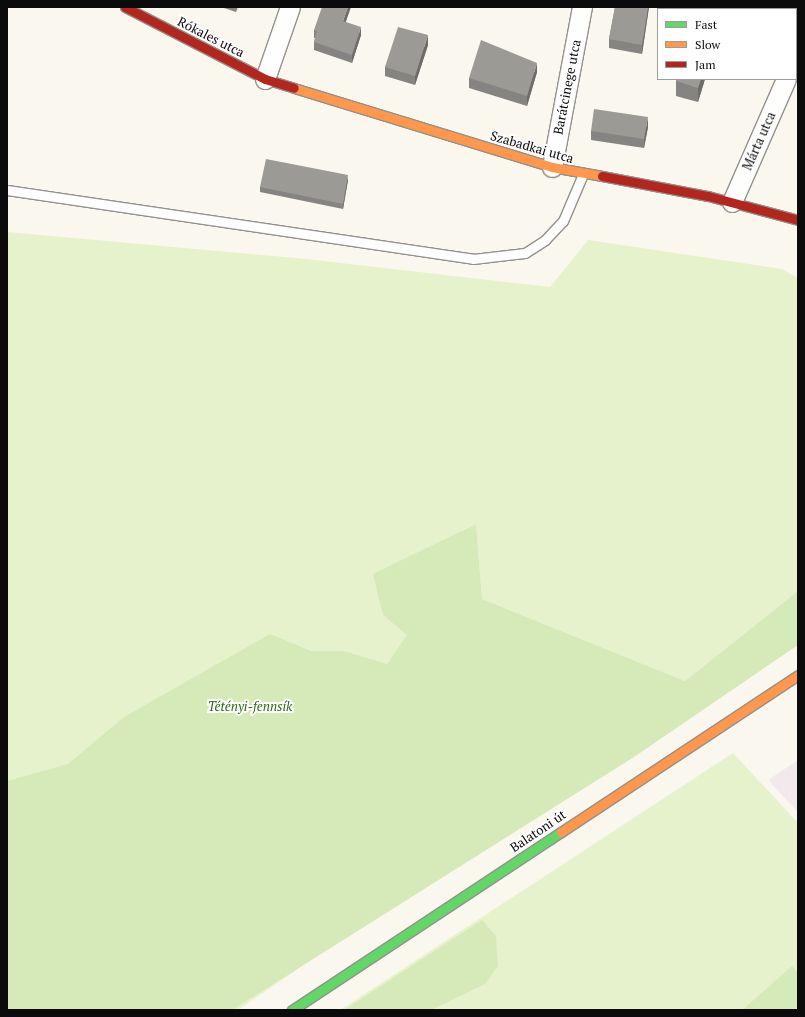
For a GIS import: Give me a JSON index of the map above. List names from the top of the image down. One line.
{"streets":{"street":["Rókales utca","Barátcinege utca","Márta utca","Szabadkai utca","Balatoni út"]},"crossings":[["Rókales utca","Szabadkai utca"],["Barátcinege utca","Szabadkai utca"],["Márta utca","Szabadkai utca"]],"parks":["Tétényi-fennsík"],"legend":["Fast","Slow","Jam"]}
